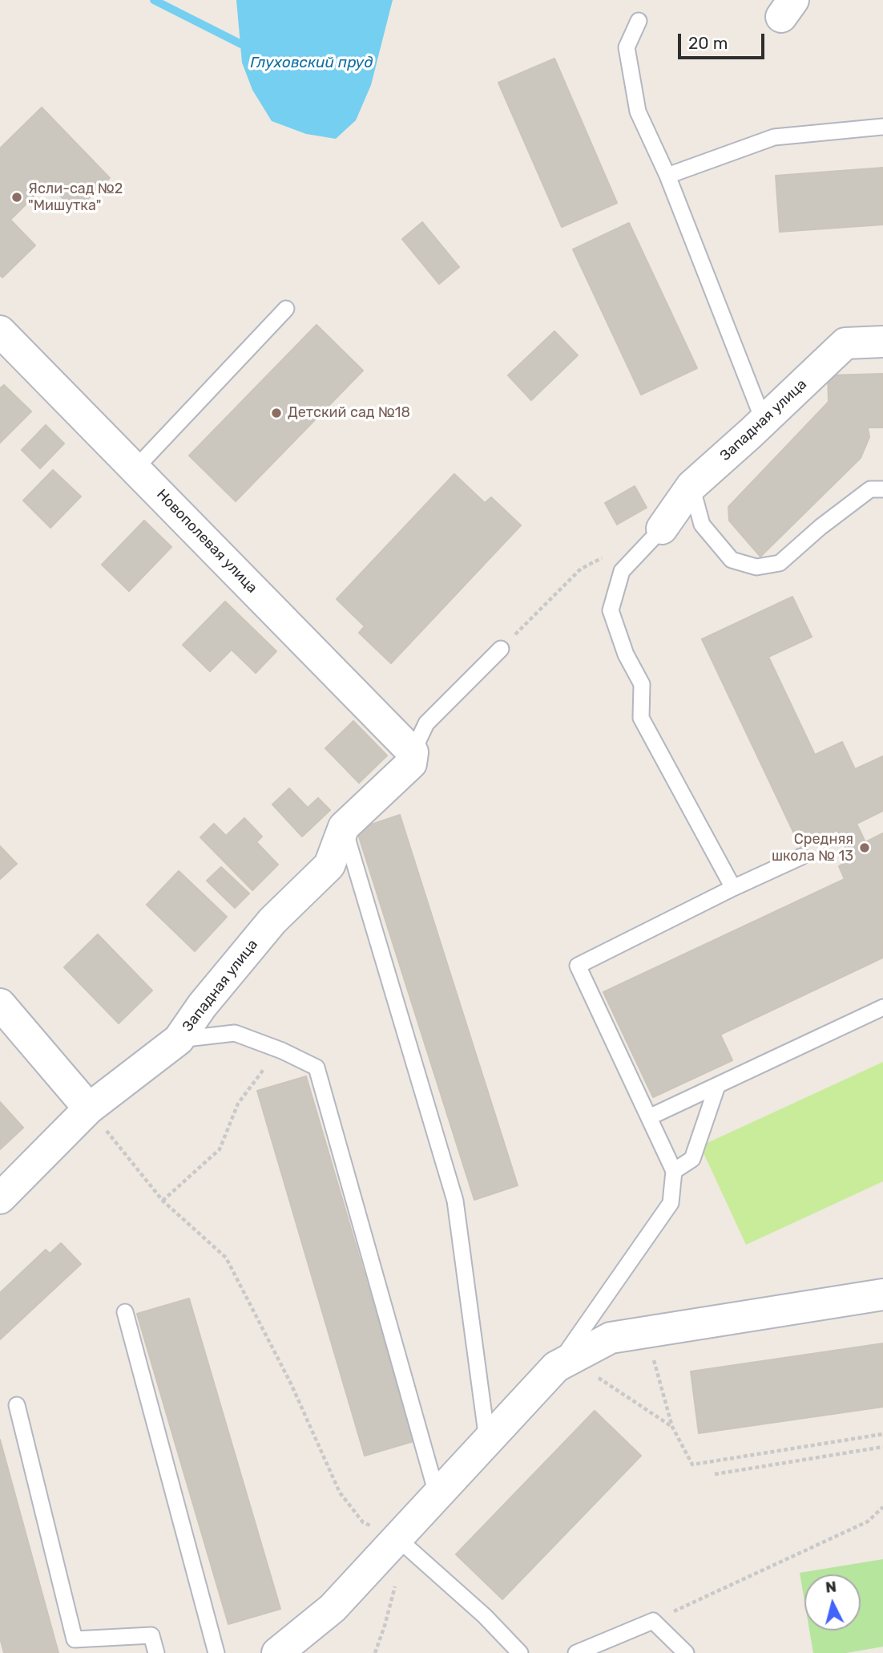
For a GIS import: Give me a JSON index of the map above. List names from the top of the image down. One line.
{"streets":{"street":["Западная улица","Новополевая улица"]},"crossings":[["Западная улица","Новополевая улица"]],"water":["Глуховский пруд"],"places":["Ясли-сад №2 \"Мишутка\"","Детский сад №18","Средняя школа № 13"],"scale_bar":"20 m","north":"top"}
